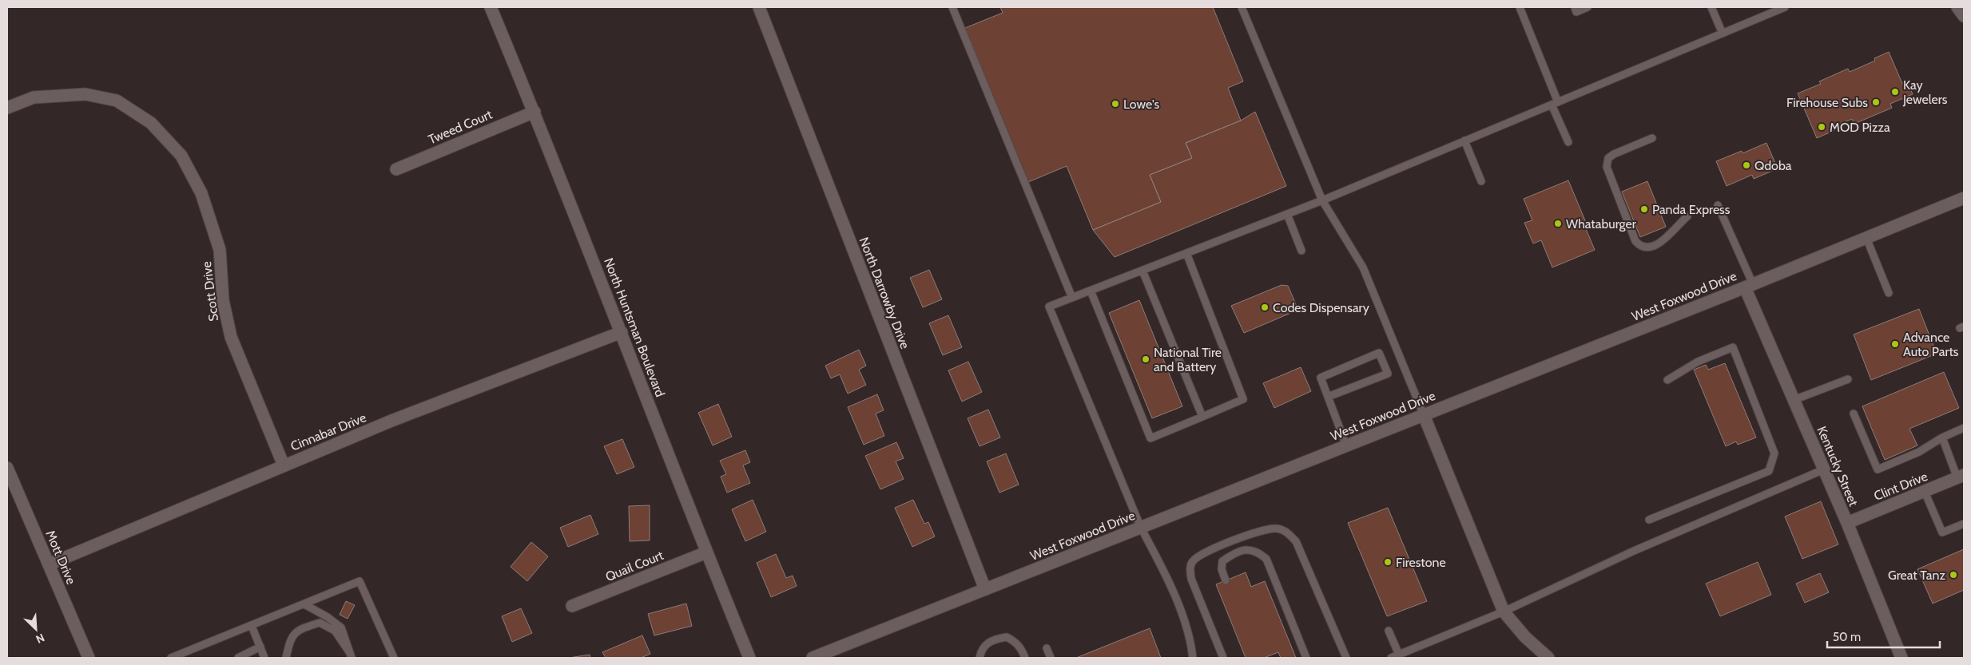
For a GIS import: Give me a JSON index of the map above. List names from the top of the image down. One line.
{"streets":{"street":["Tweed Court","Scott Drive","North Darrowby Drive","West Foxwood Drive","North Huntsman Boulevard","Cinnabar Drive","Kentucky Street","Clint Drive","Mott Drive","Quail Court"]},"crossings":[["Tweed Court","North Huntsman Boulevard"],["Scott Drive","Cinnabar Drive"],["North Darrowby Drive","West Foxwood Drive"],["West Foxwood Drive","Kentucky Street"],["North Huntsman Boulevard","Cinnabar Drive"],["North Huntsman Boulevard","Quail Court"],["Cinnabar Drive","Mott Drive"],["Kentucky Street","Clint Drive"]],"places":["Kay Jewelers","Firehouse Subs","Lowe's","MOD Pizza","Qdoba","Panda Express","Whataburger","Codes Dispensary","Advance Auto Parts","National Tire and Battery","Firestone","Great Tanz"],"scale_bar":"50 m","north":"bottom right"}
